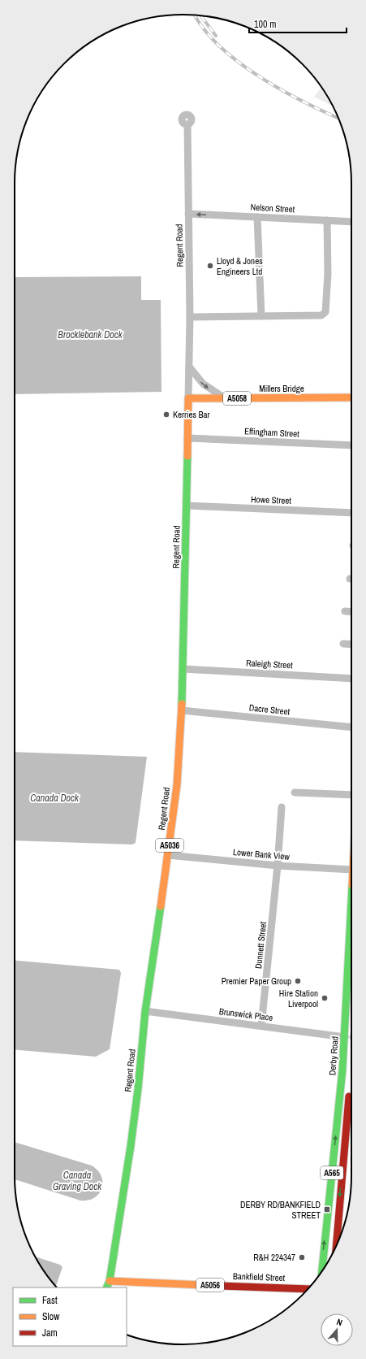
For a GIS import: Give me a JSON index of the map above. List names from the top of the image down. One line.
{"streets":{"main road":["Regent Road","Millers Bridge","A5058","A5036","Derby Road","A565","Bankfield Street","A5056"],"street":["Nelson Street","Effingham Street","Howe Street","Raleigh Street","Dacre Street","Lower Bank View","Dunnett Street","Brunswick Place"]},"crossings":[["Nelson Street","Regent Road"],["Regent Road","Millers Bridge"],["Regent Road","Effingham Street"],["Regent Road","Howe Street"],["Regent Road","Raleigh Street"],["Regent Road","Dacre Street"],["Regent Road","Lower Bank View"],["Regent Road","Brunswick Place"],["Regent Road","Bankfield Street"],["Lower Bank View","Dunnett Street"],["Dunnett Street","Brunswick Place"],["Brunswick Place","Derby Road"]],"one_way":["Nelson Street"],"water":["Brocklebank Dock","Canada Dock","Canada Graving Dock"],"places":{"other":["Lloyd & Jones Engineers Ltd","Kerries Bar","Premier Paper Group","Hire Station Liverpool","R&H 224347"],"transit":["DERBY RD/BANKFIELD STREET"]},"legend":["Fast","Slow","Jam"],"scale_bar":"100 m","north":"top"}
